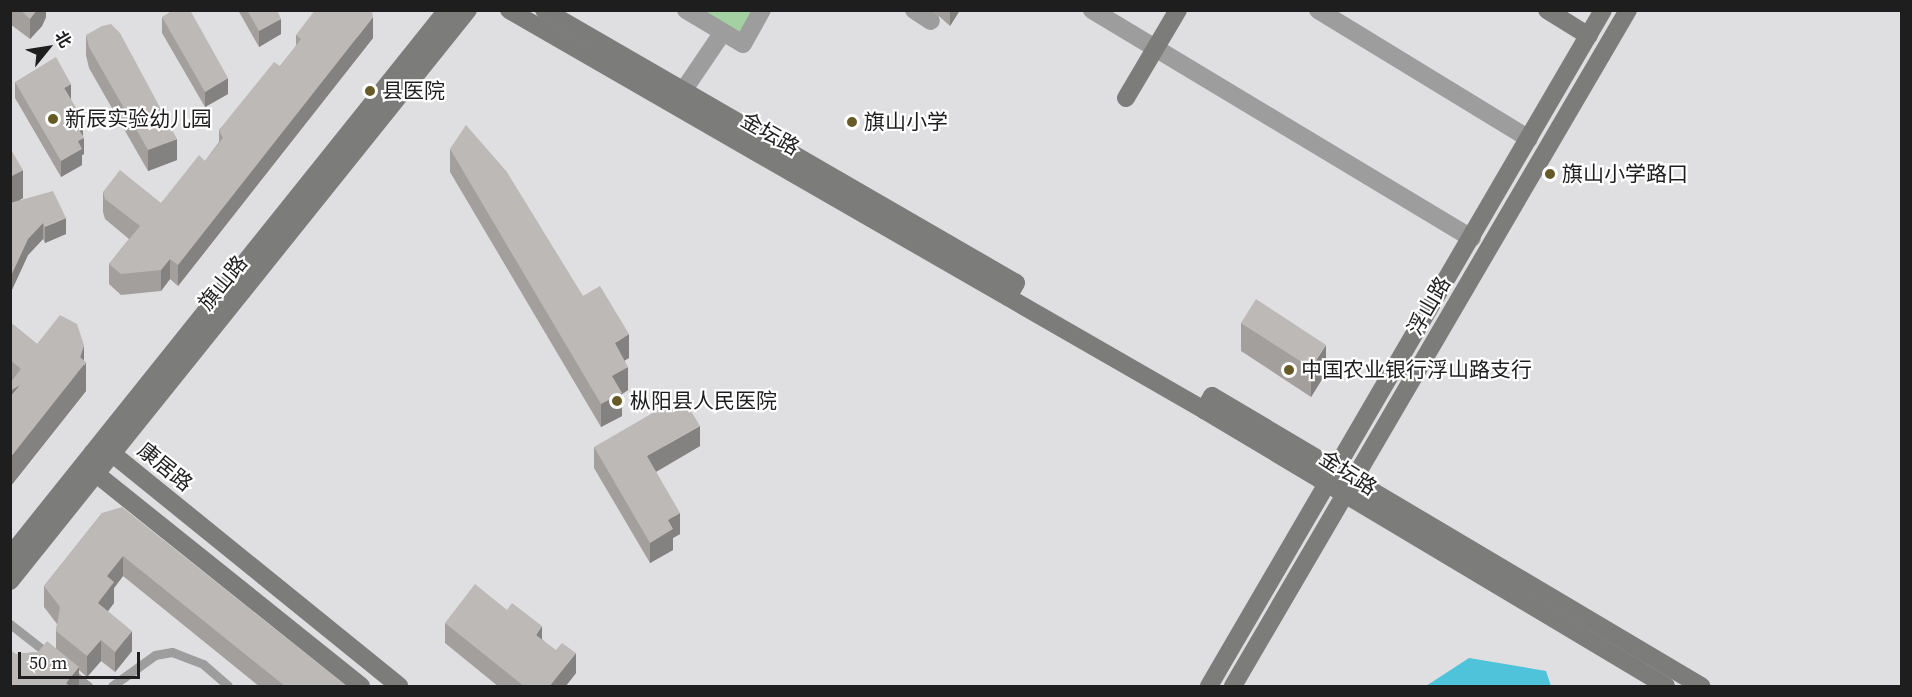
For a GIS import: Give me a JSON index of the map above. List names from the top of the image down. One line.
{"streets":{"main road":["金坛路","旗山路","浮山路","康居路"]},"crossings":[["金坛路","浮山路"],["旗山路","康居路"]],"places":["县医院","新辰实验幼儿园","旗山小学","旗山小学路口","中国农业银行浮山路支行","枞阳县人民医院"],"scale_bar":"50 m","north":"top right"}
